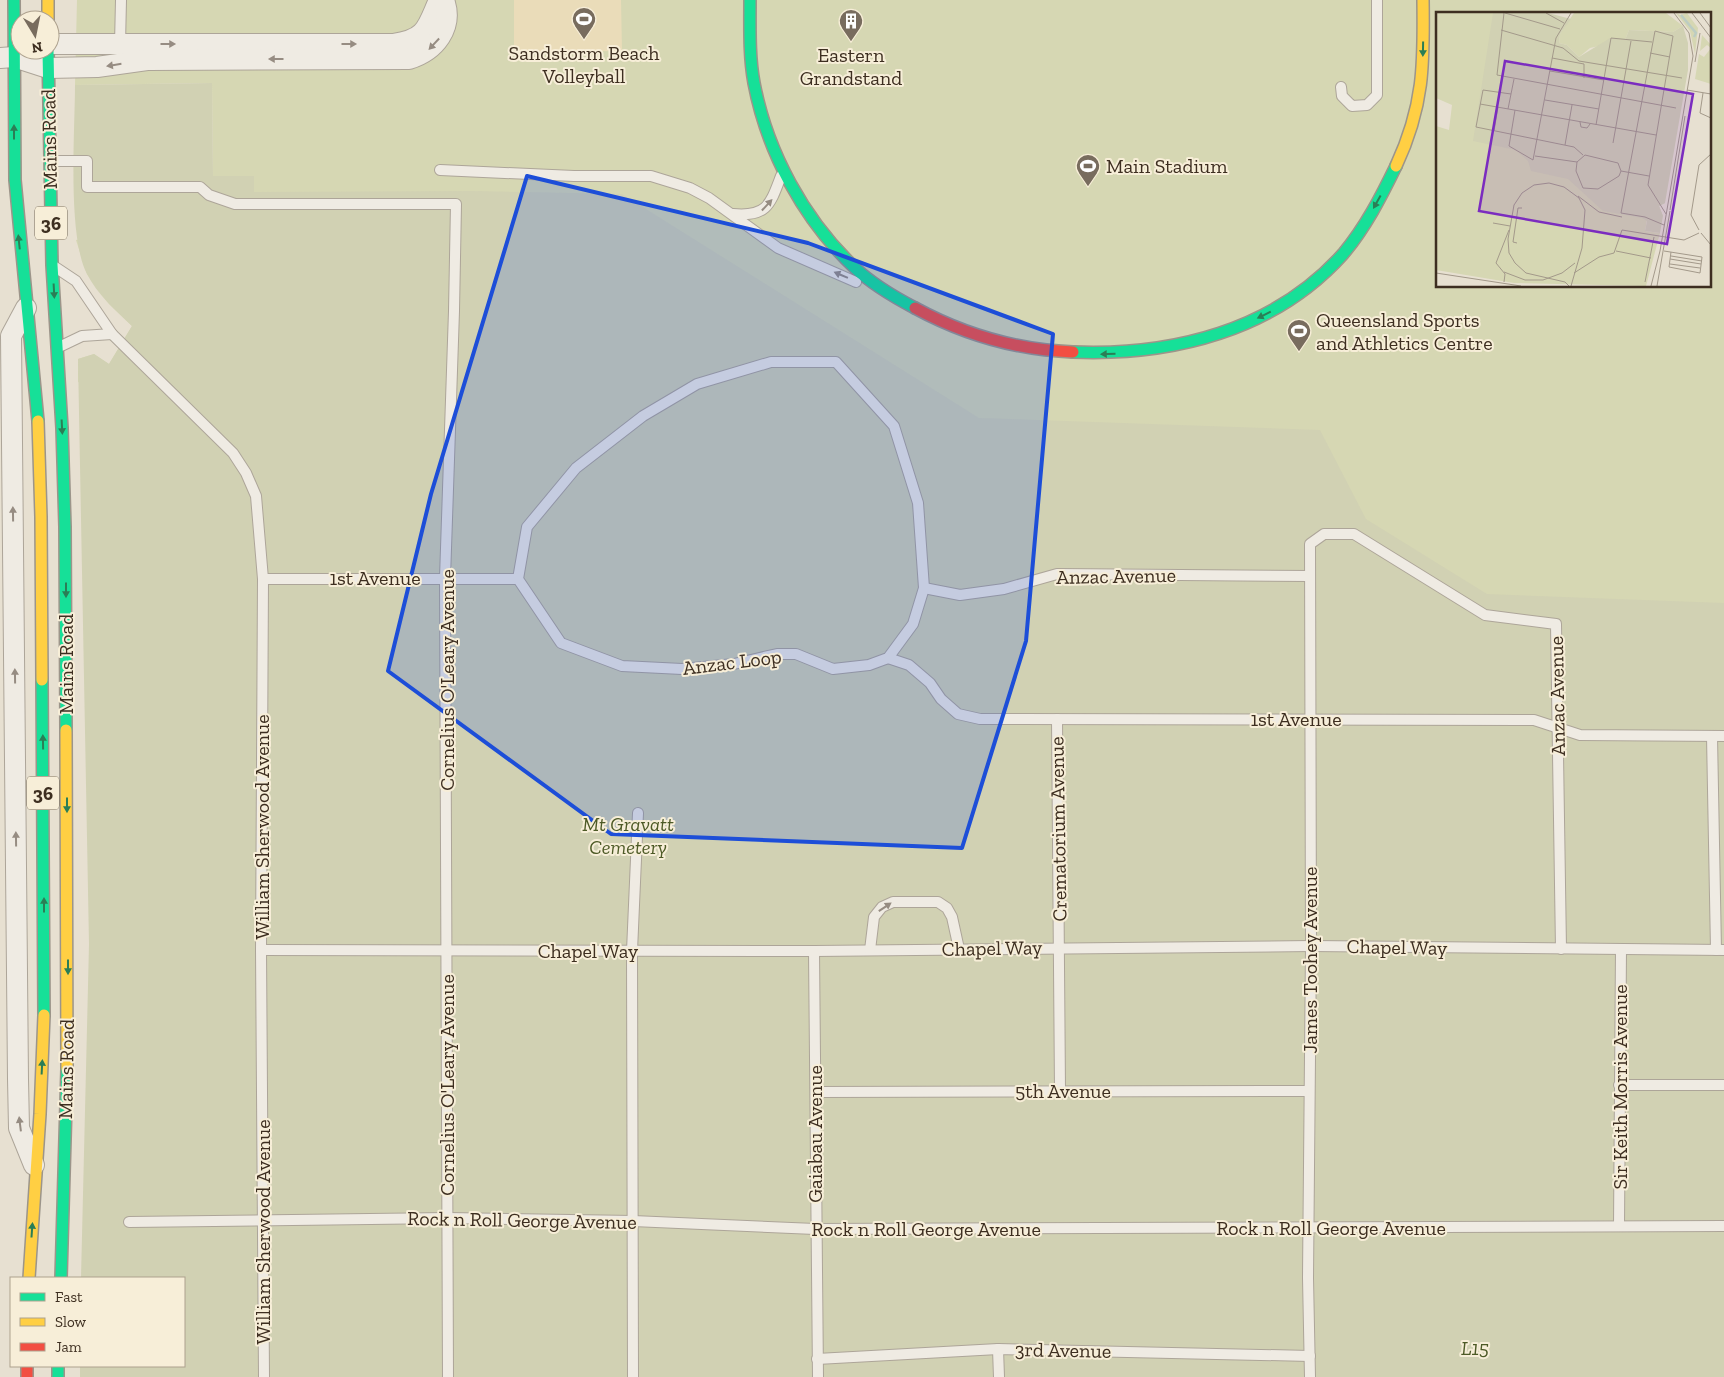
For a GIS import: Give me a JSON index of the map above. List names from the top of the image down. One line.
{"streets":{"main road":["Mains Road","36"],"lane":["Anzac Avenue","1st Avenue","Anzac Loop","Cornelius O'Leary Avenue","William Sherwood Avenue","Crematorium Avenue","Chapel Way","James Toohey Avenue","Sir Keith Morris Avenue","5th Avenue","Gaiabau Avenue","Rock n Roll George Avenue","3rd Avenue"]},"crossings":[["Mains Road","Cornelius O'Leary Avenue"],["Mains Road","William Sherwood Avenue"],["Anzac Avenue","1st Avenue"],["Anzac Avenue","Chapel Way"],["Anzac Avenue","James Toohey Avenue"],["1st Avenue","Anzac Loop"],["1st Avenue","Cornelius O'Leary Avenue"],["1st Avenue","William Sherwood Avenue"],["1st Avenue","Crematorium Avenue"],["1st Avenue","James Toohey Avenue"],["Cornelius O'Leary Avenue","Chapel Way"],["Cornelius O'Leary Avenue","Rock n Roll George Avenue"],["William Sherwood Avenue","Chapel Way"],["William Sherwood Avenue","Rock n Roll George Avenue"],["Crematorium Avenue","Chapel Way"],["Crematorium Avenue","5th Avenue"],["Chapel Way","James Toohey Avenue"],["Chapel Way","Sir Keith Morris Avenue"],["Chapel Way","Gaiabau Avenue"],["James Toohey Avenue","5th Avenue"],["James Toohey Avenue","Rock n Roll George Avenue"],["James Toohey Avenue","3rd Avenue"],["Sir Keith Morris Avenue","Rock n Roll George Avenue"],["5th Avenue","Gaiabau Avenue"],["Gaiabau Avenue","Rock n Roll George Avenue"],["Gaiabau Avenue","3rd Avenue"]],"parks":["Mt Gravatt Cemetery","L15"],"places":{"sports":["Sandstorm Beach Volleyball","Main Stadium","Queensland Sports and Athletics Centre"],"building":["Eastern Grandstand"]},"legend":["Fast","Slow","Jam"],"north":"bottom"}
